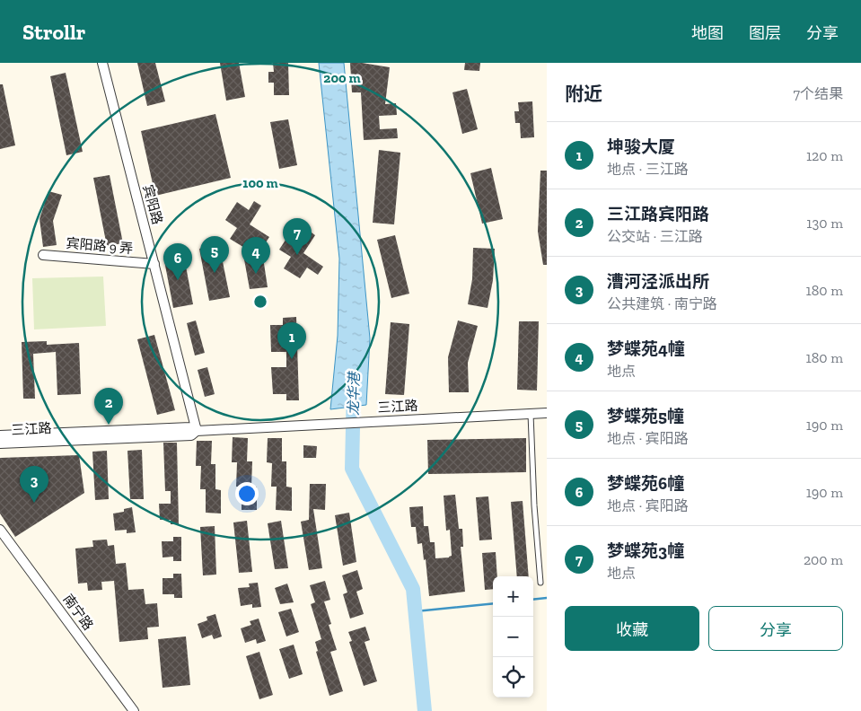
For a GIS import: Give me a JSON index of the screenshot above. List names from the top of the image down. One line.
{"streets":{"street":["宾阳路","宾阳路 9 弄","三江路","南宁路"]},"crossings":[["宾阳路","宾阳路 9 弄"],["宾阳路","三江路"]],"water":["龙华港"],"page":{"header":"Strollr","nav":["地图","图层","分享"],"heading":["附近","7个结果"],"list":[{"mark":"1","name":"坤骏大厦","note":"地点 · 三江路","value":"120 m"},{"mark":"2","name":"三江路宾阳路","note":"公交站 · 三江路","value":"130 m"},{"mark":"3","name":"漕河泾派出所","note":"公共建筑 · 南宁路","value":"180 m"},{"mark":"4","name":"梦蝶苑4幢","note":"地点","value":"180 m"},{"mark":"5","name":"梦蝶苑5幢","note":"地点 · 宾阳路","value":"190 m"},{"mark":"6","name":"梦蝶苑6幢","note":"地点 · 宾阳路","value":"190 m"},{"mark":"7","name":"梦蝶苑3幢","note":"地点","value":"200 m"}],"pins":["7","5","4","6","1","2","3"],"map_buttons":["+","−"],"buttons":["收藏","分享"]},"rings":["200 m","100 m"]}
